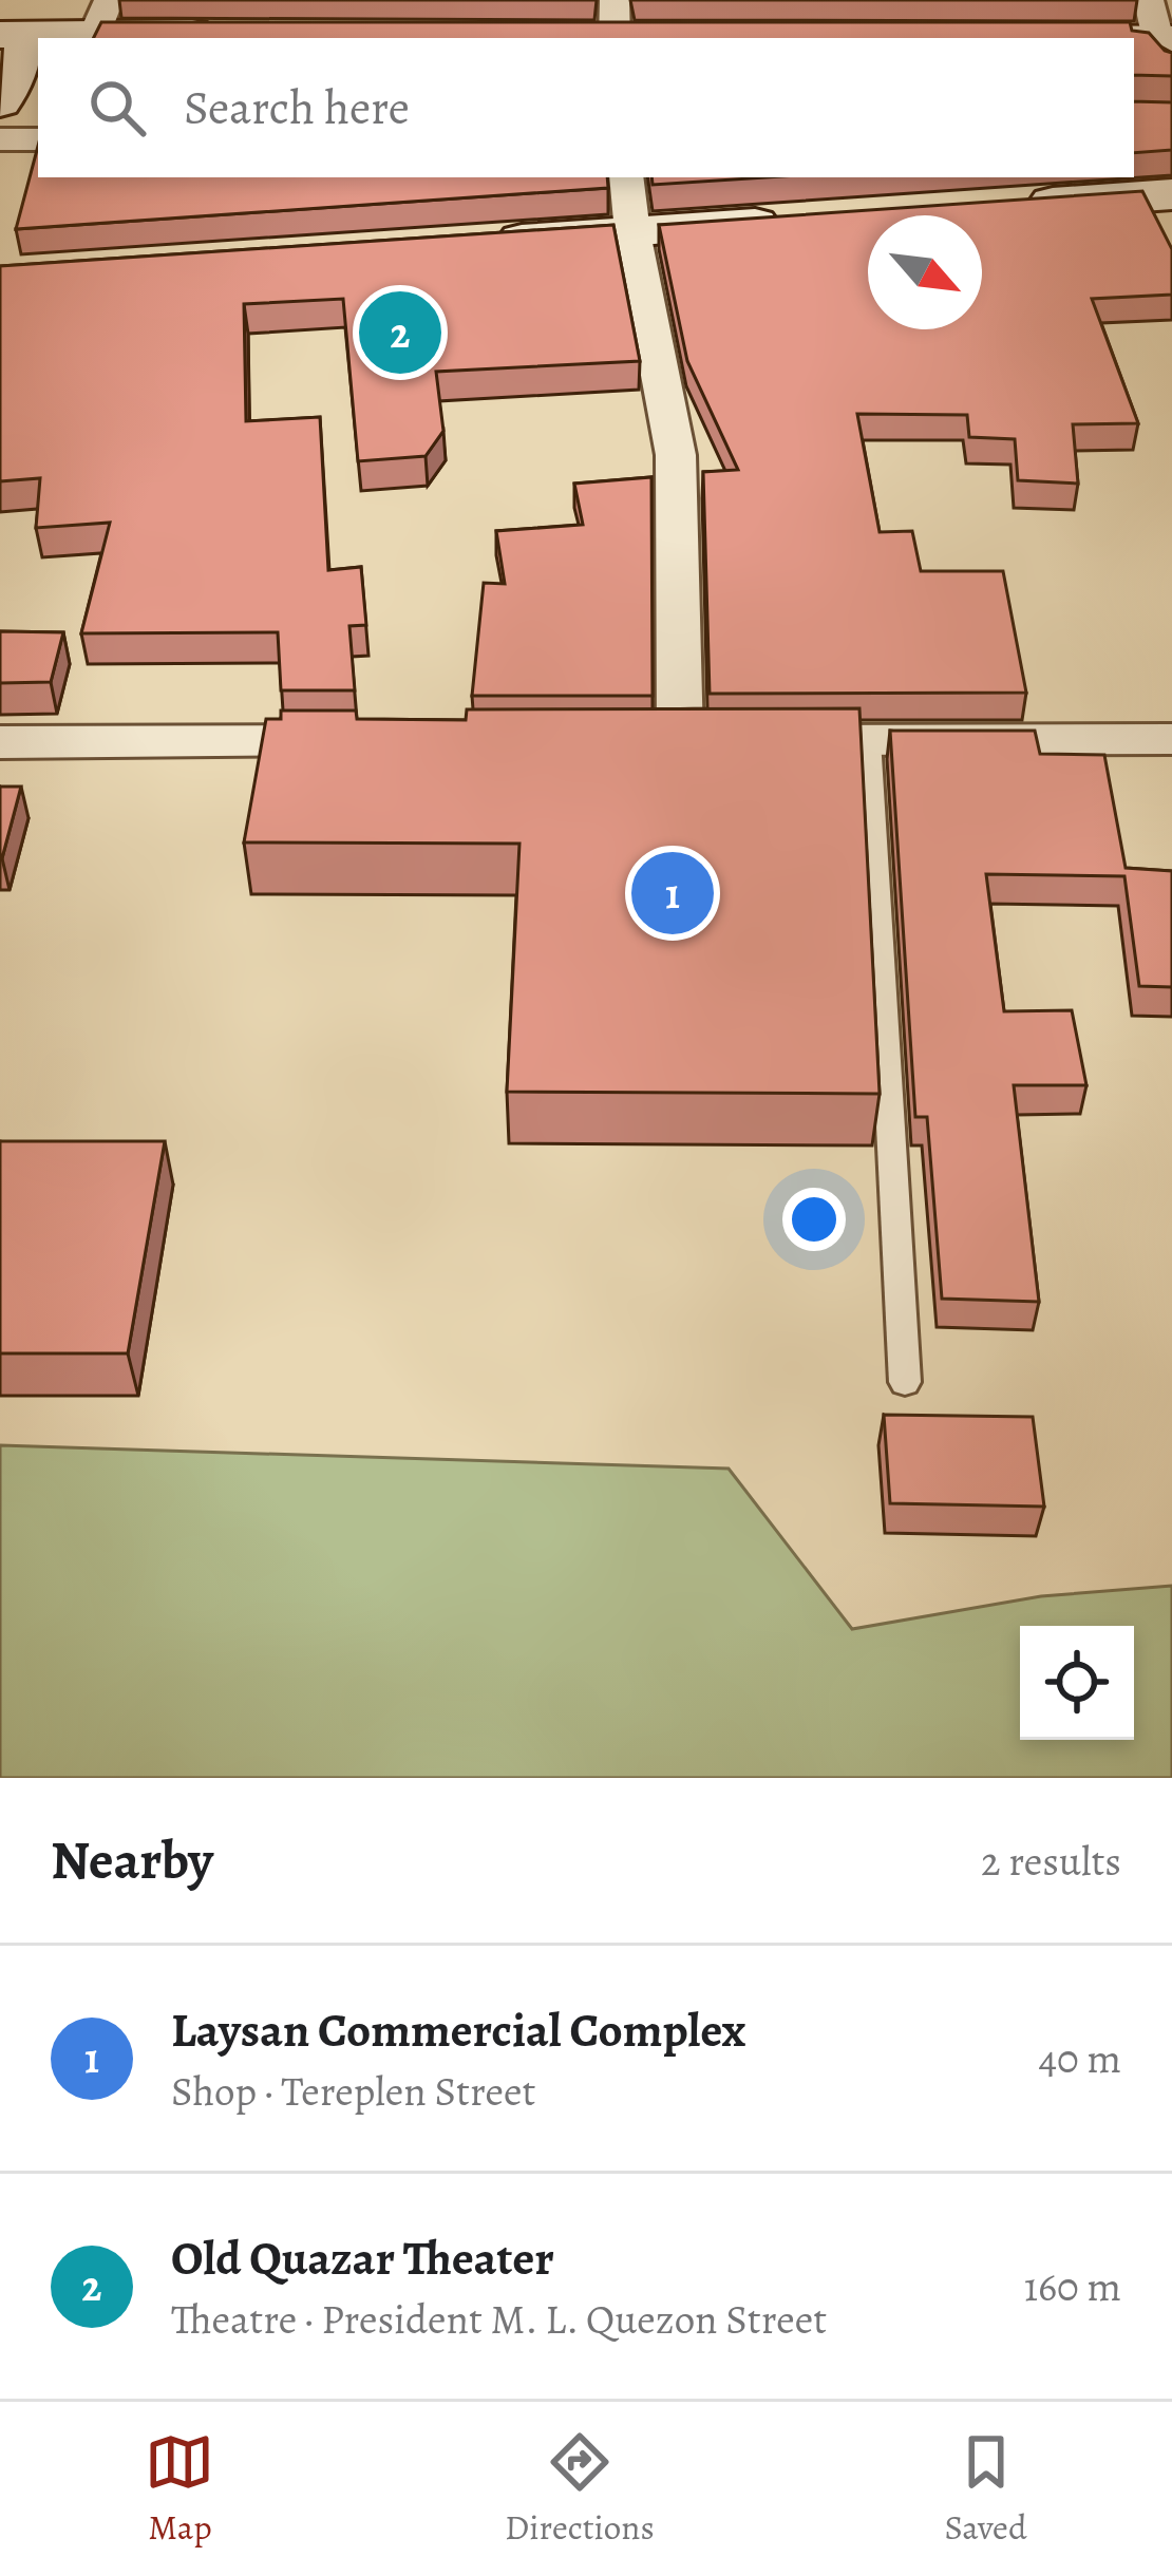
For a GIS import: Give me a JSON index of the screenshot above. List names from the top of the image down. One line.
{"north":"bottom right","page":{"search":"Search here","pins":["2","1"],"heading":["Nearby","2 results"],"list":[{"mark":"1","name":"Laysan Commercial Complex","note":"Shop · Tereplen Street","value":"40 m"},{"mark":"2","name":"Old Quazar Theater","note":"Theatre · President M. L. Quezon Street","value":"160 m"}],"nav":["Map","Directions","Saved"]}}
